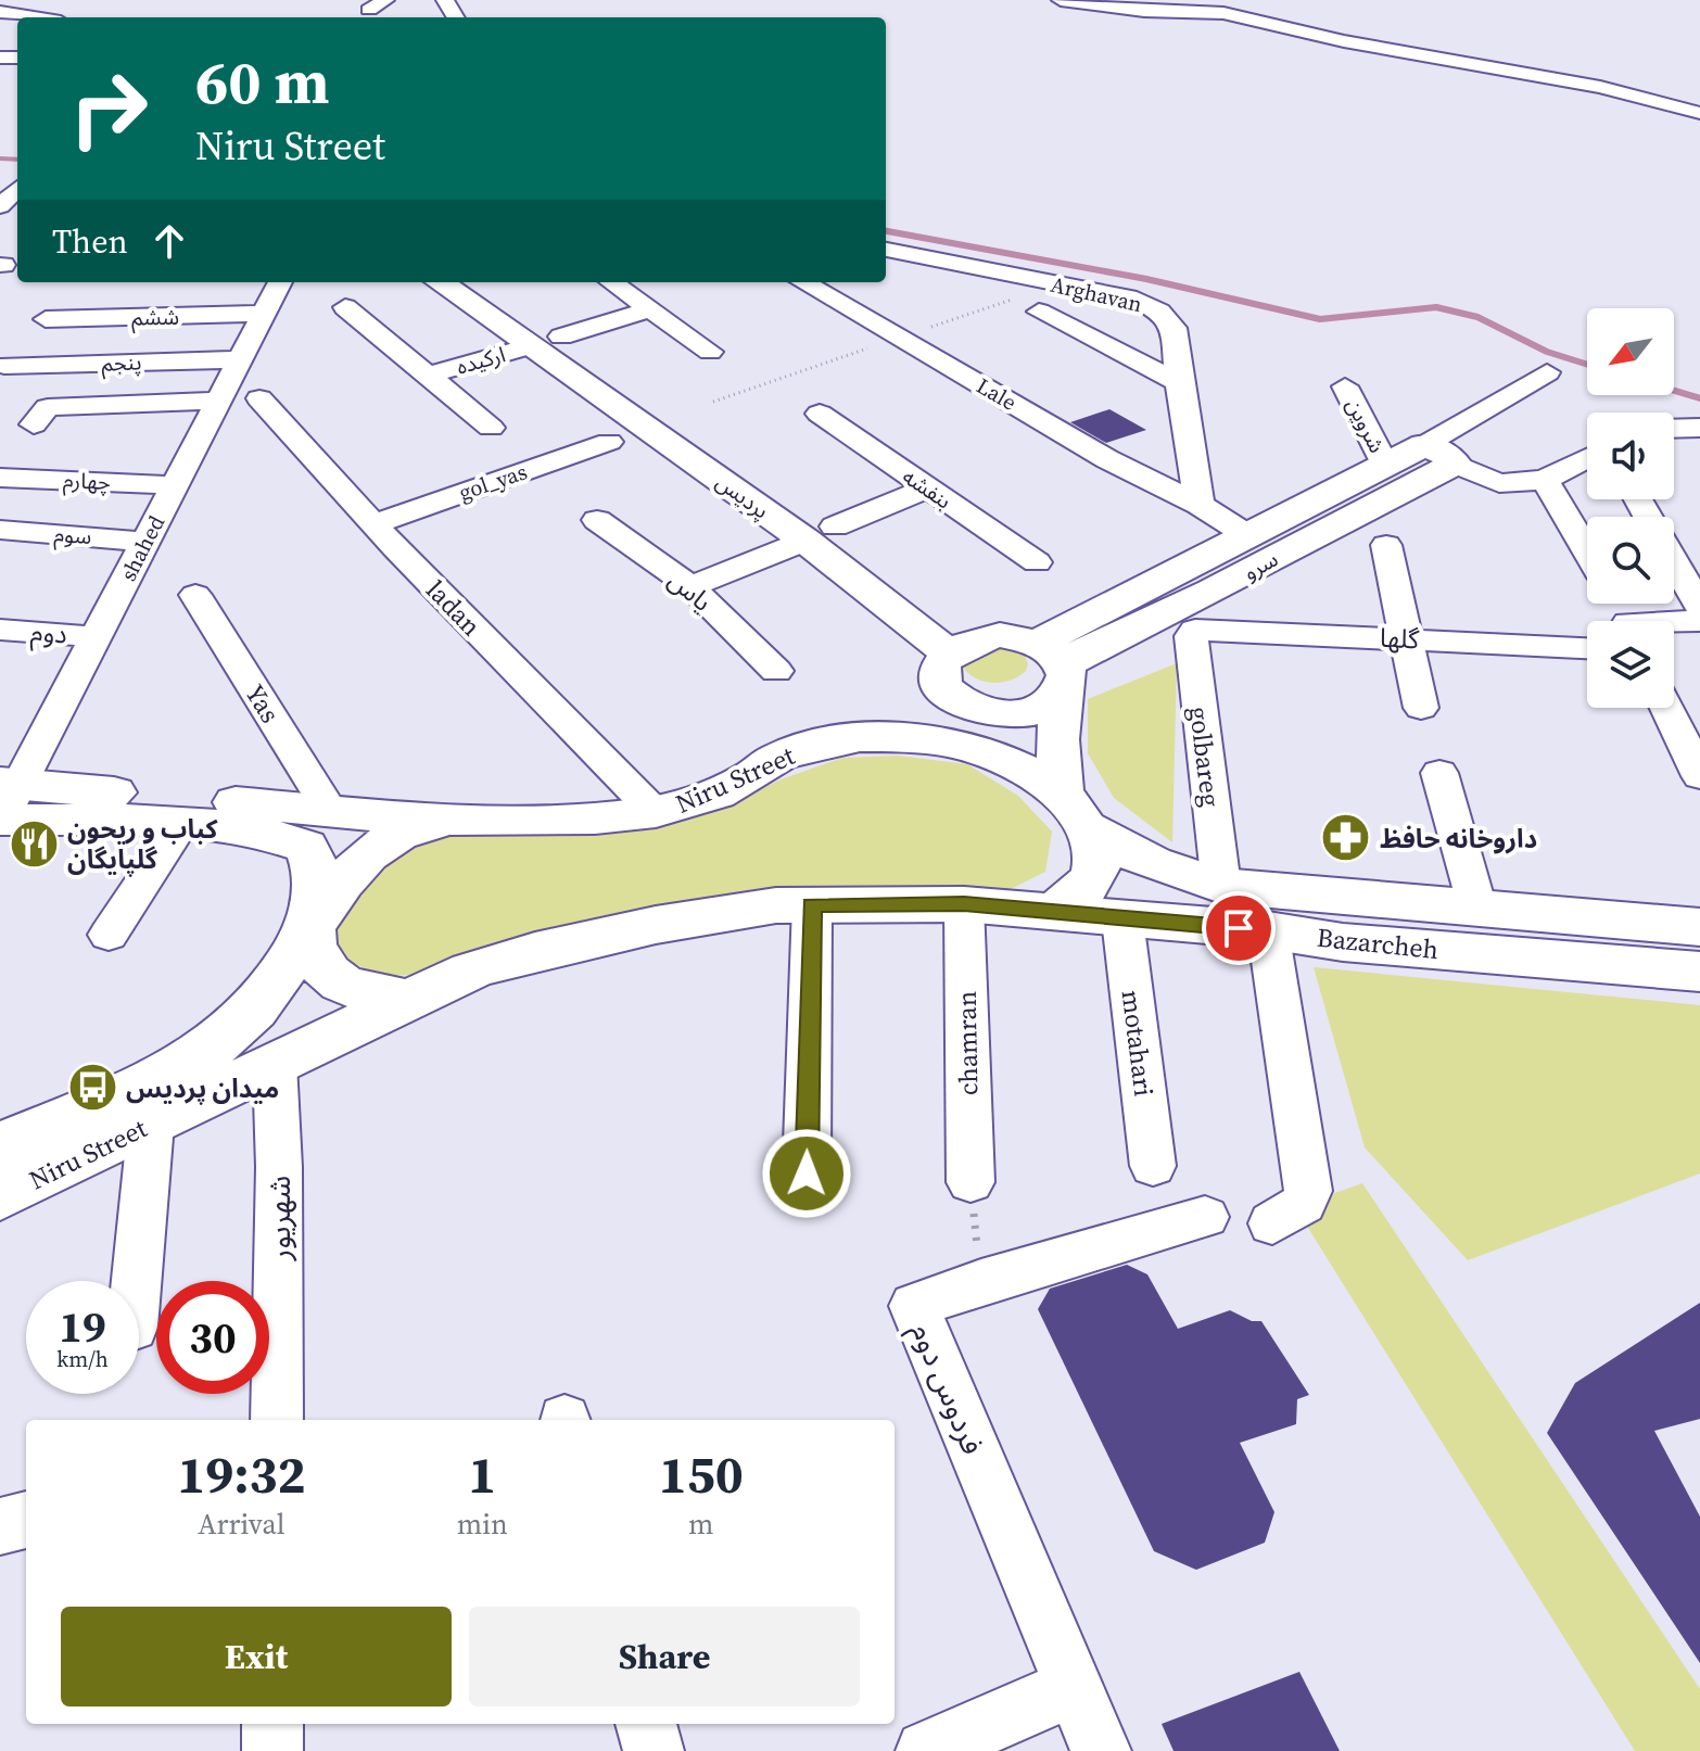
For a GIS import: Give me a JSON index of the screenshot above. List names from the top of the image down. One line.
{"streets":{"street":["Arghavan","ششم","ارکیده","پنجم","Lale","شروین","چهارم","gol_yas","بنفشه","پردیس","سوم","shahed","سرو","یاس","ladan","دوم","گلها","Yas","golbareg","Niru Street","Bazarcheh","chamran","motahari","شهریور","فردوس دوم"]},"crossings":[["Arghavan","Lale"],["ششم","shahed"],["ارکیده","پردیس"],["پنجم","shahed"],["شروین","سرو"],["چهارم","shahed"],["gol_yas","ladan"],["پردیس","سرو"],["سوم","shahed"],["shahed","دوم"],["ladan","Niru Street"],["گلها","golbareg"],["golbareg","Bazarcheh"],["Niru Street","Bazarcheh"],["Niru Street","chamran"],["Niru Street","شهریور"],["Bazarcheh","motahari"]],"places":{"pharmacy":["داروخانه حافظ"],"restaurant":["کباب و ریحون گلپایگان"],"bus stop":["میدان پردیس"]},"north":"bottom left","page":{"turn":["60 m","Niru Street"],"then":"Then","speed":"19 km/h","limit":"30","eta":["19:32","Arrival","1","min","150","m"],"buttons":["Exit","Share"]}}
